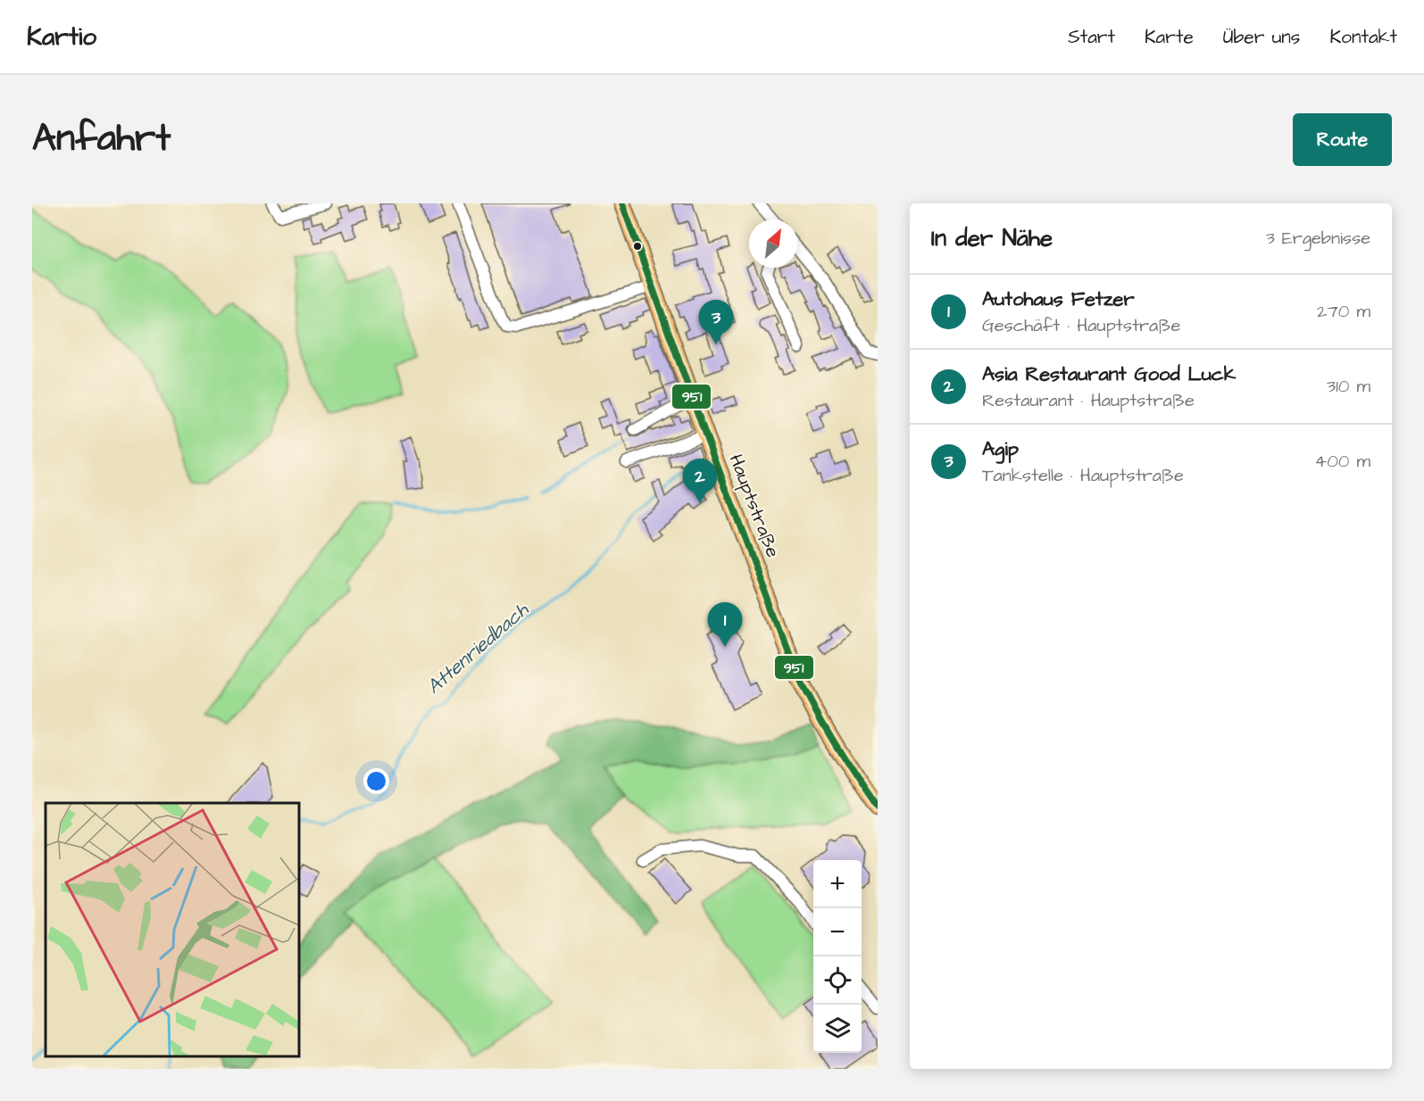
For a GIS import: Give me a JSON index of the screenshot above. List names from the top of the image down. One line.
{"streets":{"main road":["Hauptstraße"]},"water":["Attenriedbach"],"lines":["transit line 951"],"north":"top right","page":{"header":"Kartio","nav":["Start","Karte","Über uns","Kontakt"],"title":"Anfahrt","buttons":"Route","heading":["In der Nähe","3 Ergebnisse"],"list":[{"mark":"1","name":"Autohaus Fetzer","note":"Geschäft · Hauptstraße","value":"270 m"},{"mark":"2","name":"Asia Restaurant Good Luck","note":"Restaurant · Hauptstraße","value":"310 m"},{"mark":"3","name":"Agip","note":"Tankstelle · Hauptstraße","value":"400 m"}],"pins":["3","2","1"],"map_buttons":["+","−"]}}
